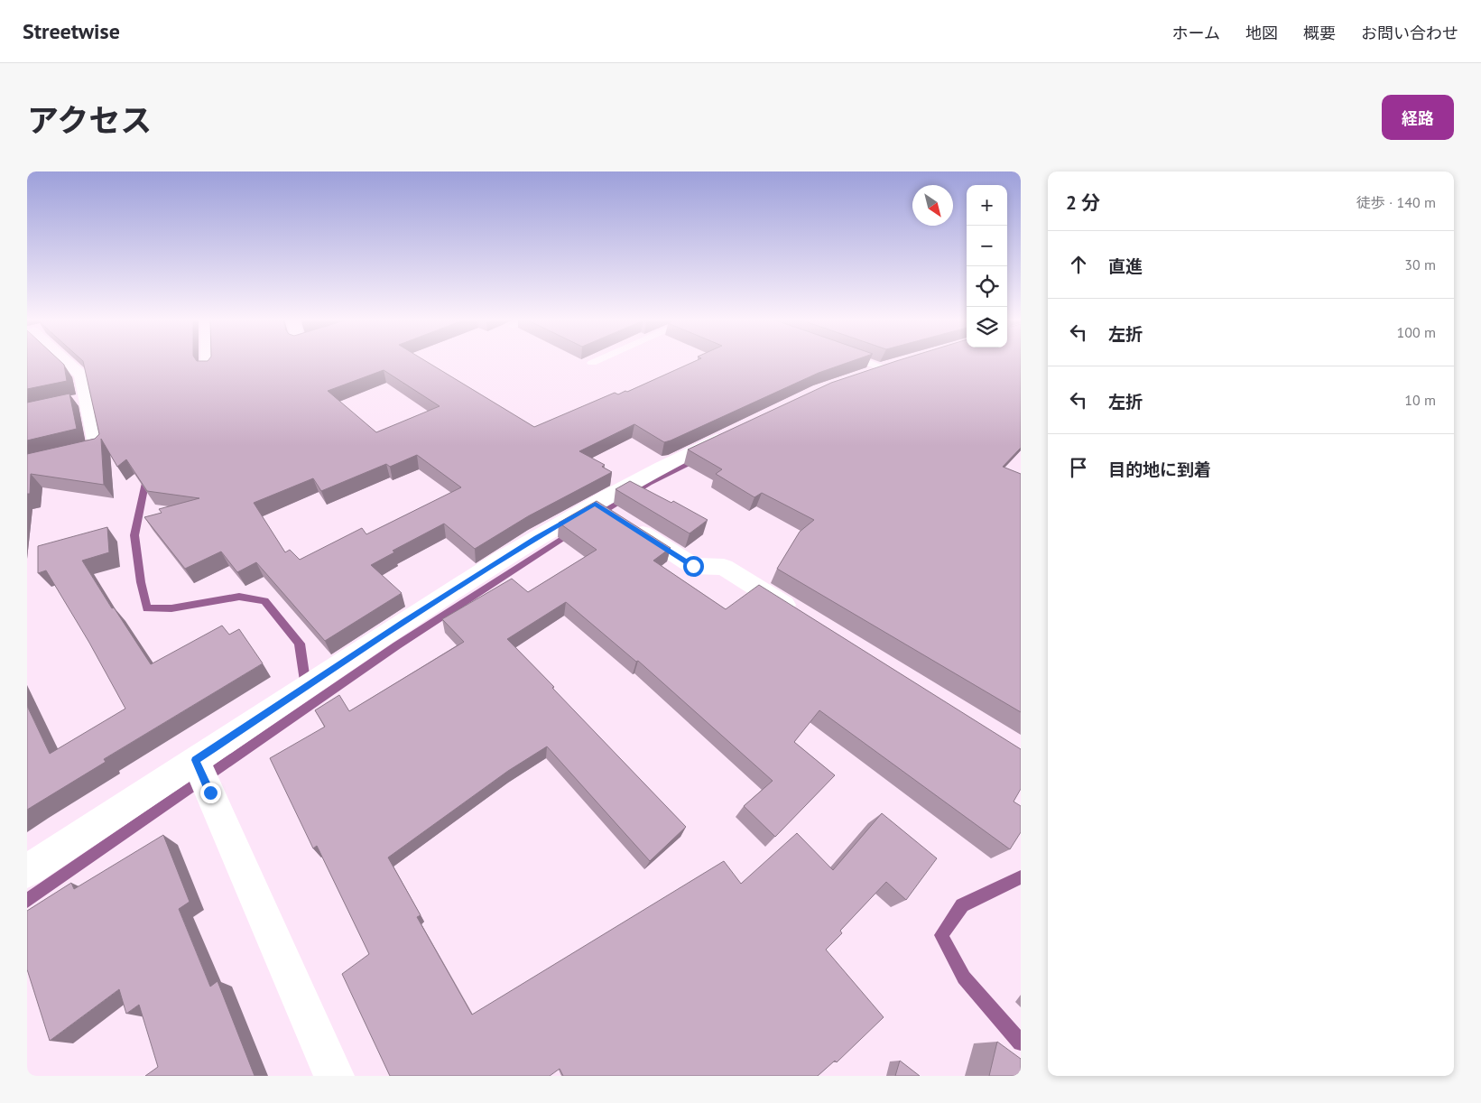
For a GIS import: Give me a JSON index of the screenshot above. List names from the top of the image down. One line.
{"north":"bottom right","page":{"header":"Streetwise","nav":["ホーム","地図","概要","お問い合わせ"],"title":"アクセス","buttons":"経路","heading":["2 分","徒歩 · 140 m"],"map_buttons":["+","−"],"list":[["直進","30 m"],["左折","100 m"],["左折","10 m"],"目的地に到着"]}}
